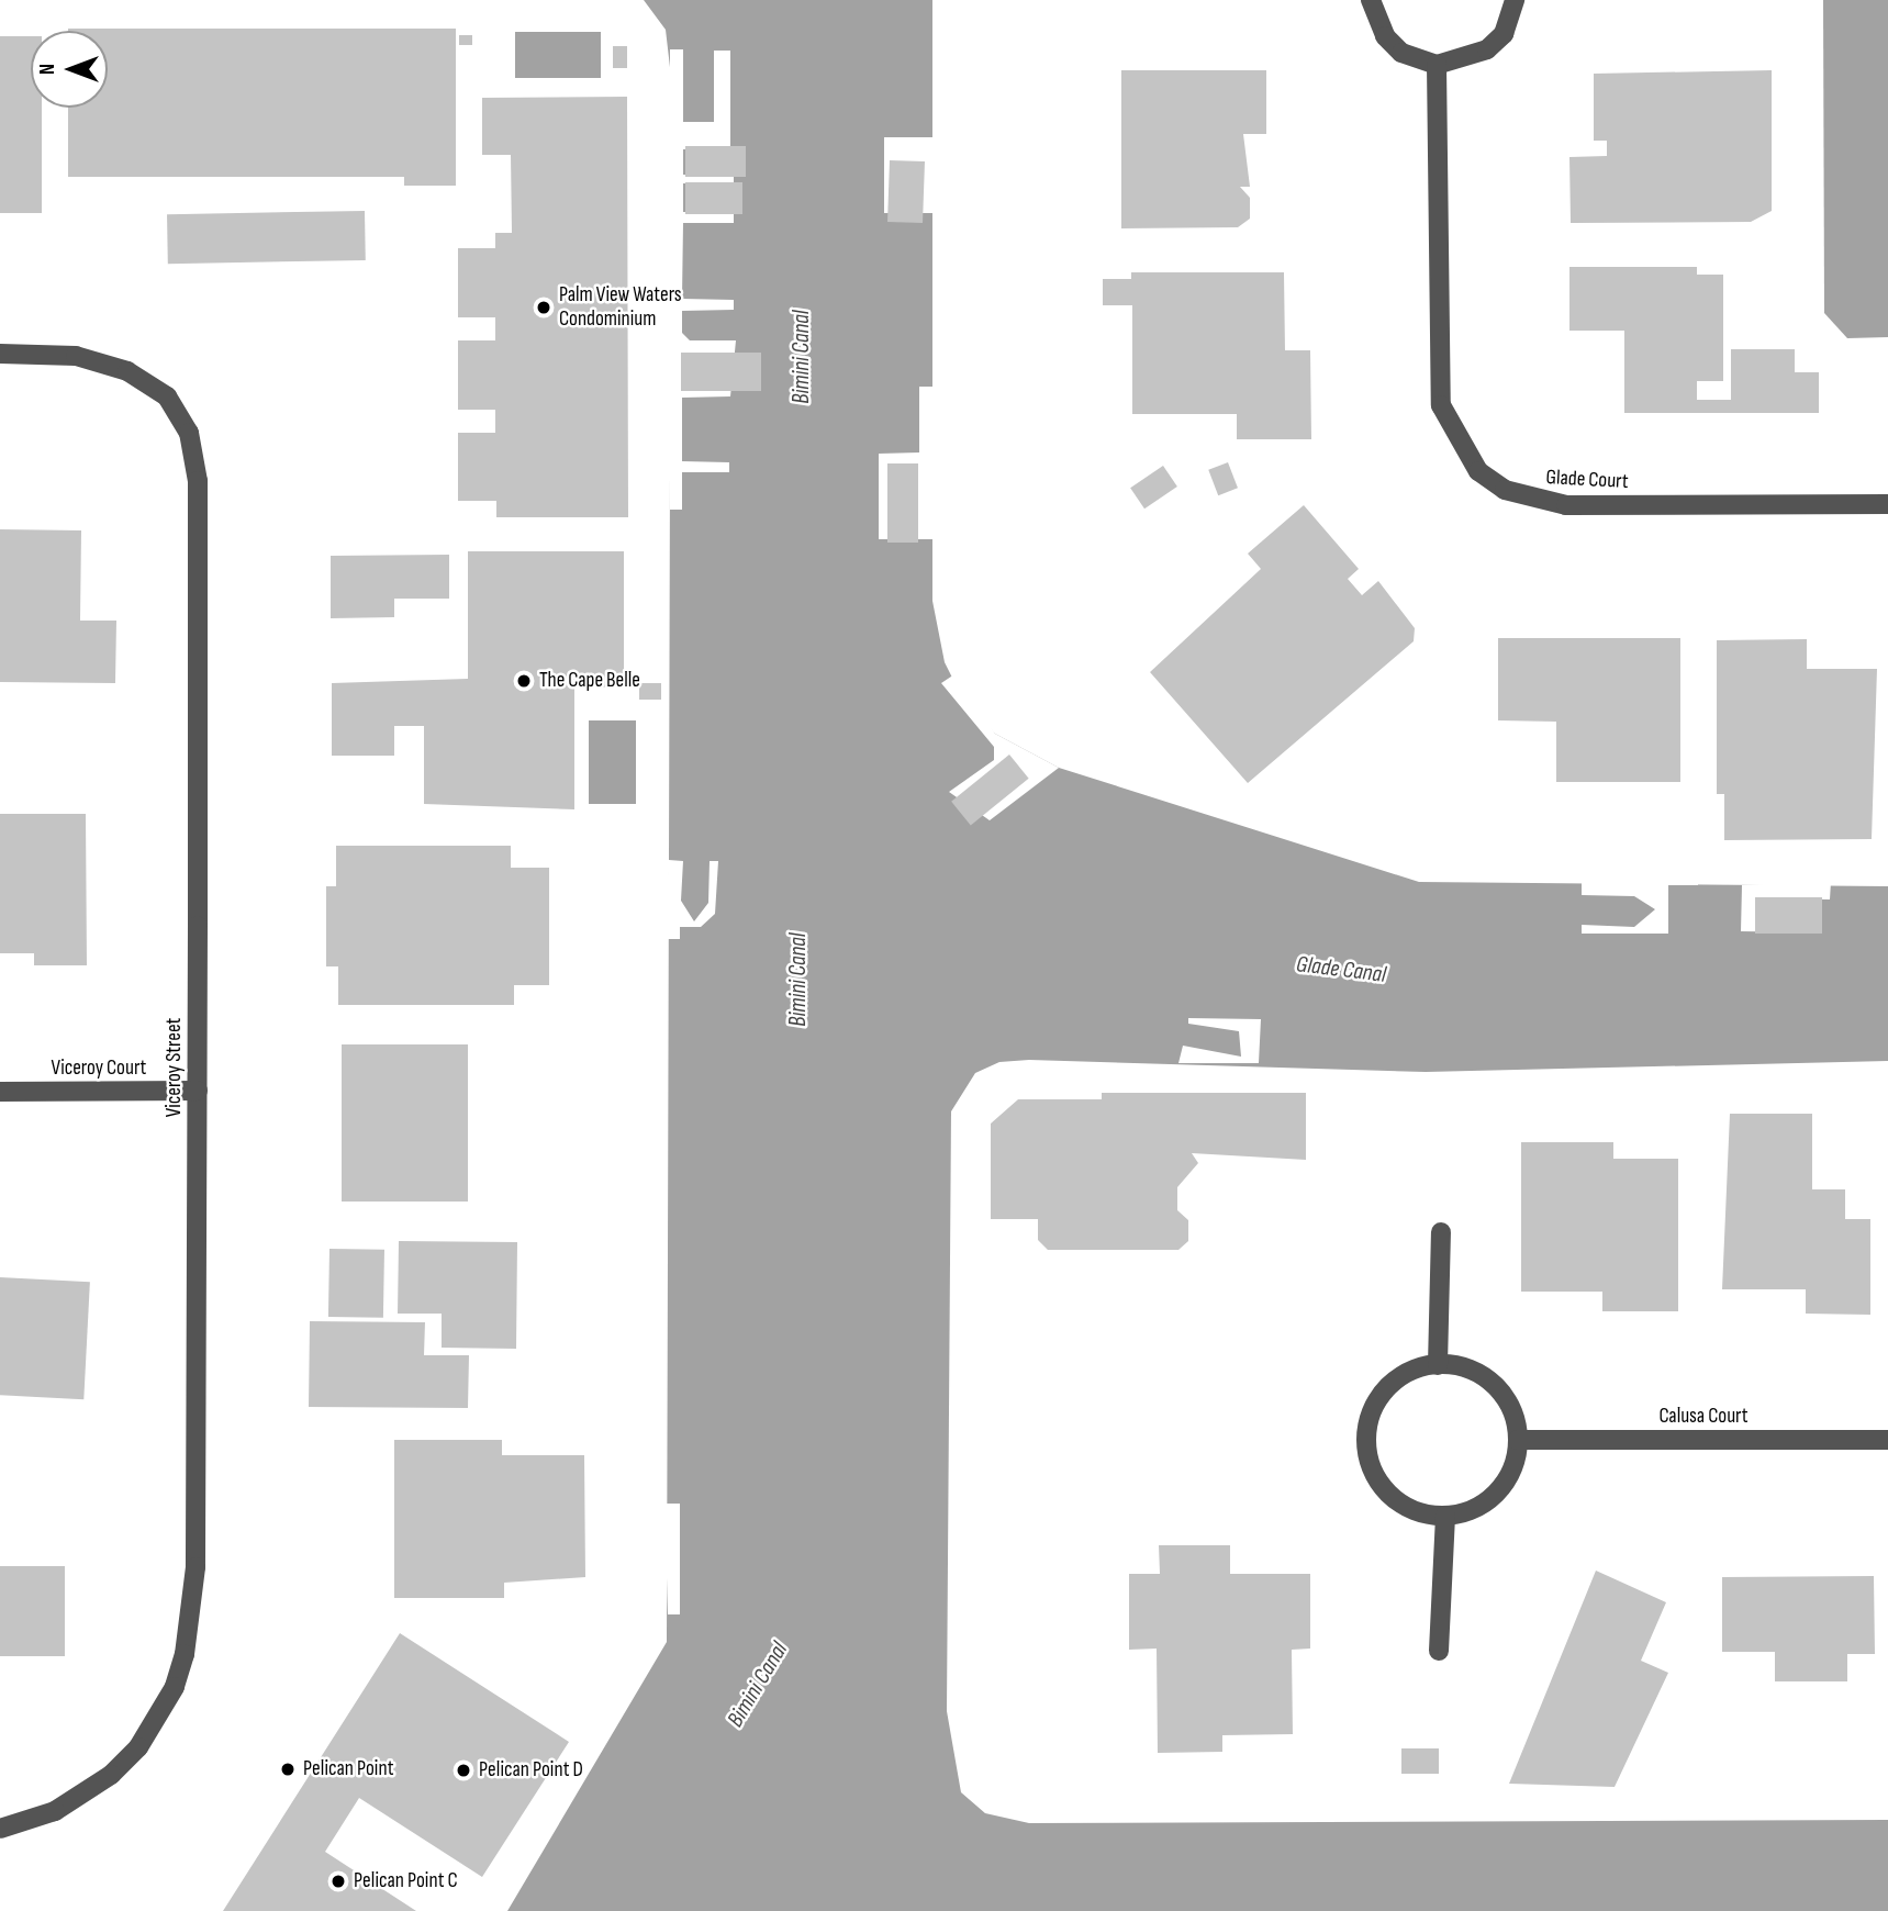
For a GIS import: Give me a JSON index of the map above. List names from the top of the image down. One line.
{"streets":{"street":["Glade Court","Viceroy Street","Viceroy Court","Calusa Court"]},"crossings":[["Viceroy Street","Viceroy Court"]],"water":["Bimini Canal","Glade Canal"],"places":["Palm View Waters Condominium","The Cape Belle","Pelican Point","Pelican Point D","Pelican Point C"],"north":"left"}
